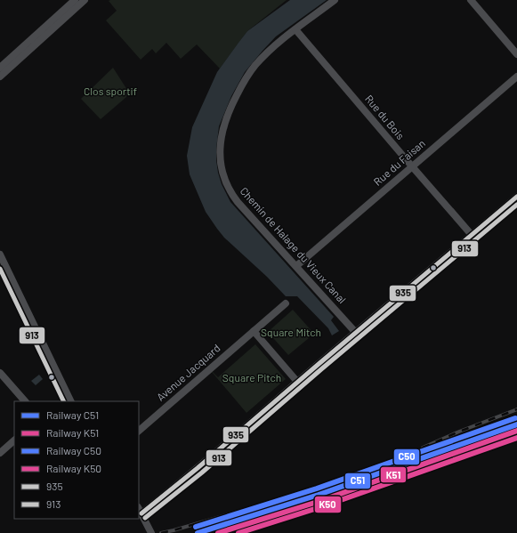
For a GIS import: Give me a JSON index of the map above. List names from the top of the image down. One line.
{"streets":{"street":["Rue du Bois","Rue du Faisan","Chemin de Halage du Vieux Canal","Avenue Jacquard"]},"crossings":[["Rue du Bois","Rue du Faisan"],["Rue du Bois","Chemin de Halage du Vieux Canal"],["Rue du Faisan","Chemin de Halage du Vieux Canal"]],"parks":["Clos sportif","Square Mitch","Square Pitch"],"lines":["transit line 935","transit line 913","rail line C50","rail line C51","rail line K51","rail line K50"],"legend":["Railway C51","Railway K51","Railway C50","Railway K50","935","913"]}
